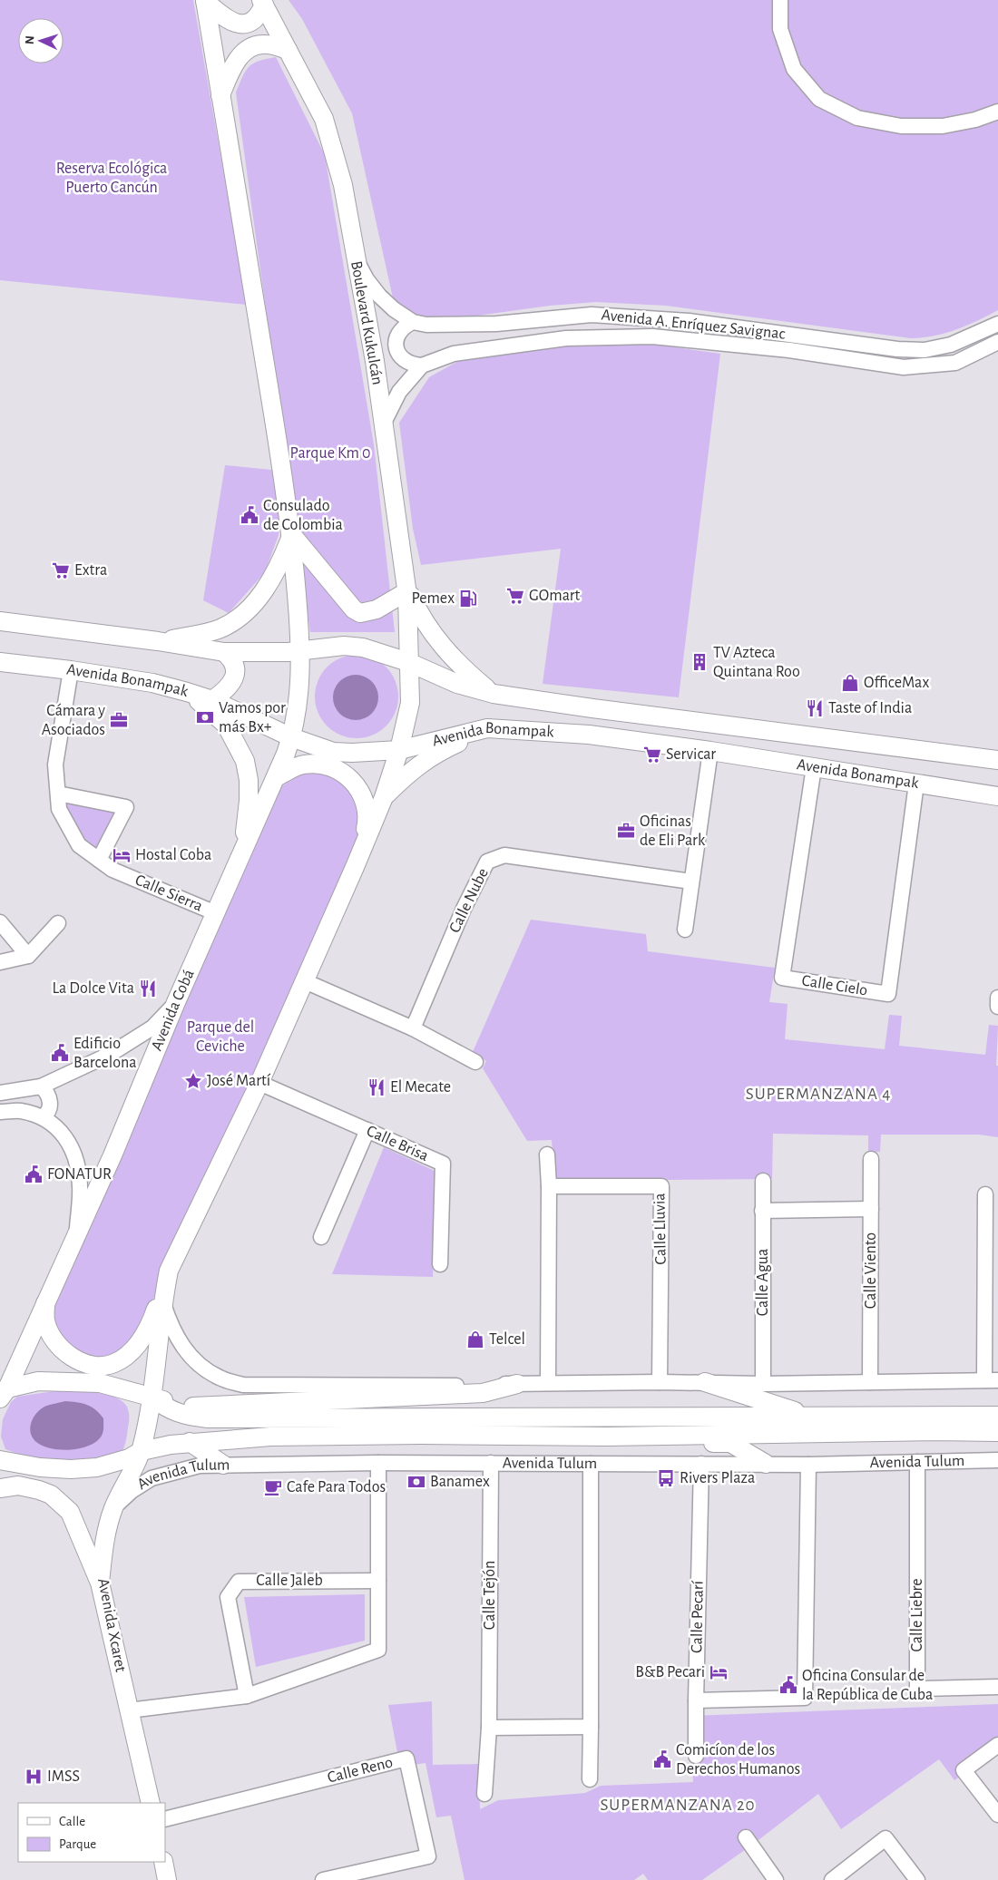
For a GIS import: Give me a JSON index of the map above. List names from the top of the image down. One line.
{"streets":{"main road":["Boulevard Kukulcán","Avenida Bonampak","Avenida Cobá","Avenida Tulum","Avenida Xcaret"],"street":["Avenida A. Enríquez Savignac","Calle Sierra","Calle Nube","Calle Cielo","Calle Brisa","Calle Lluvia","Calle Viento","Calle Agua","Calle Jaleb","Calle Tejón","Calle Liebre","Calle Pecarí","Calle Reno"]},"crossings":[["Boulevard Kukulcán","Avenida A. Enríquez Savignac"],["Boulevard Kukulcán","Avenida Bonampak"],["Boulevard Kukulcán","Avenida Cobá"],["Avenida Bonampak","Calle Sierra"],["Avenida Bonampak","Calle Cielo"],["Avenida Bonampak","Avenida Cobá"],["Calle Sierra","Avenida Cobá"],["Avenida Tulum","Calle Tejón"],["Avenida Tulum","Calle Liebre"],["Avenida Tulum","Calle Pecarí"],["Avenida Tulum","Avenida Xcaret"]],"districts":["SUPERMANZANA 4","SUPERMANZANA 20"],"parks":["Reserva Ecológica Puerto Cancún","Parque Km 0","Parque del Ceviche"],"places":{"public building":["Consulado de Colombia","Edificio Barcelona","FONATUR","Oficina Consular de la República de Cuba","Comicíon de los Derechos Humanos"],"supermarket":["Extra","GOmart","Servicar"],"fuel station":["Pemex"],"building":["TV Azteca Quintana Roo"],"shop":["OfficeMax","Telcel"],"restaurant":["Taste of India","La Dolce Vita","El Mecate"],"bank":["Vamos por más Bx+","Banamex"],"office":["Cámara y Asociados","Oficinas de Eli Park"],"hotel":["Hostal Coba","B&B Pecari"],"place":["José Martí"],"bus stop":["Rivers Plaza"],"cafe":["Cafe Para Todos"],"hospital":["IMSS"]},"legend":["Calle","Parque"],"north":"left"}
